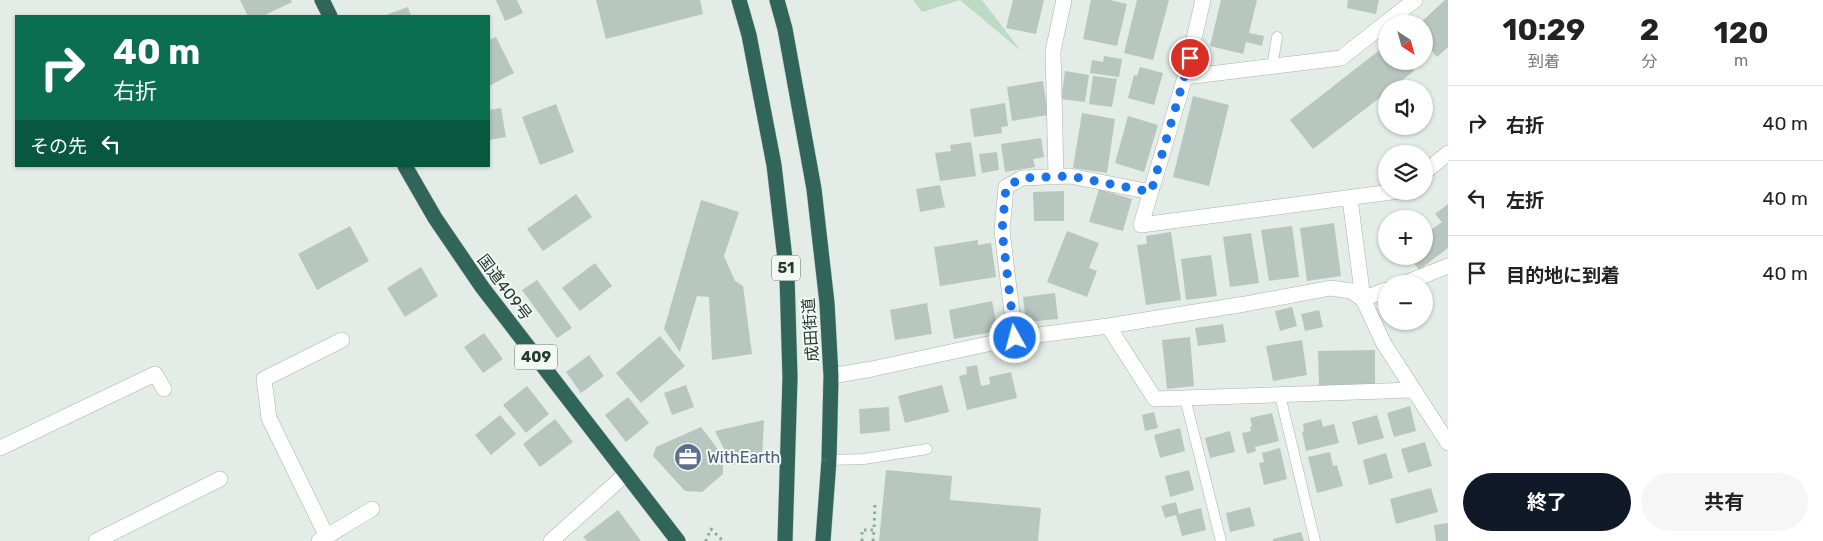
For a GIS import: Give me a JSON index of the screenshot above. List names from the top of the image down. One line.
{"streets":{"highway":["51","国道409号","成田街道","409"]},"places":{"office":["WithEarth"]},"north":"bottom right","page":{"eta":["10:29","到着","2","分","120","m"],"map_buttons":["+","−"],"turn":["40 m","右折"],"list":[{"name":"右折","value":"40 m"},{"name":"左折","value":"40 m"},{"name":"目的地に到着","value":"40 m"}],"then":"その先","buttons":["終了","共有"]}}
